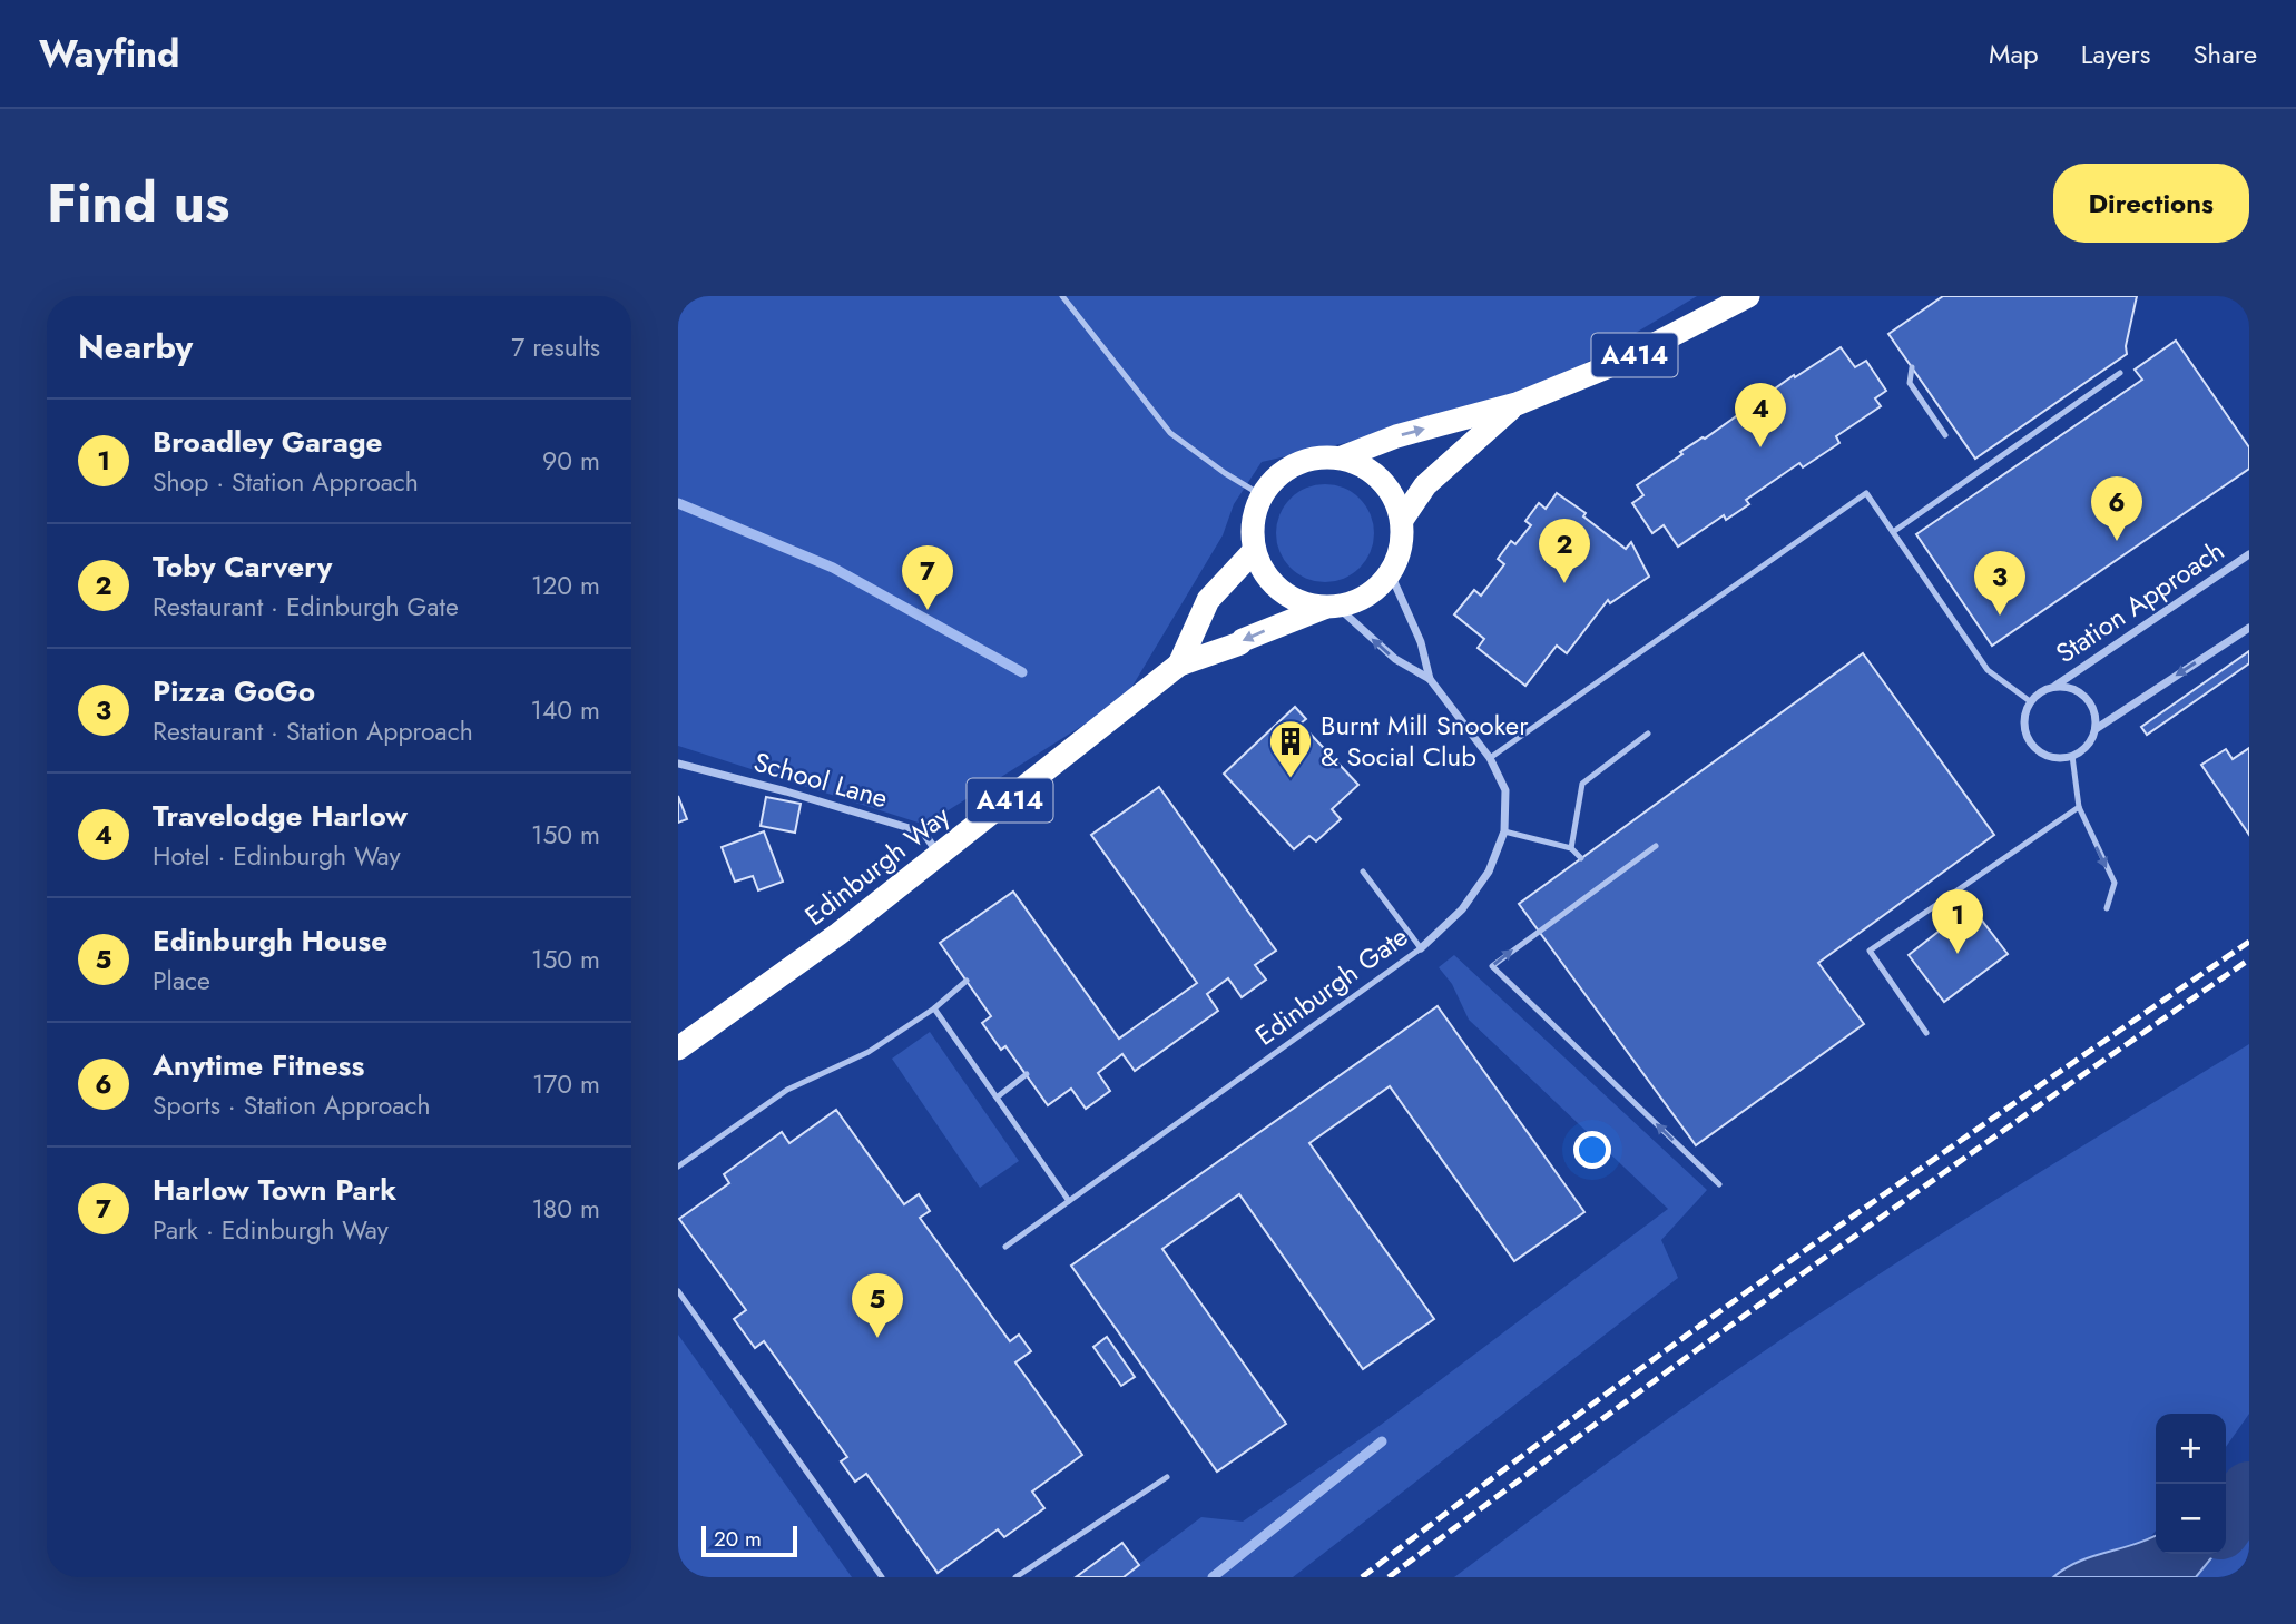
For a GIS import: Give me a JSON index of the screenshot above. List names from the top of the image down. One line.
{"streets":{"highway":["A414","Edinburgh Way"],"street":["Station Approach","School Lane","Edinburgh Gate"]},"crossings":[["A414","Edinburgh Way"],["A414","Edinburgh Gate"],["School Lane","Edinburgh Way"],["Edinburgh Way","Edinburgh Gate"]],"places":{"building":["Burnt Mill Snooker & Social Club"]},"scale_bar":"20 m","page":{"header":"Wayfind","nav":["Map","Layers","Share"],"title":"Find us","buttons":"Directions","heading":["Nearby","7 results"],"pins":["4","6","2","7","3","1","5"],"list":[{"mark":"1","name":"Broadley Garage","note":"Shop · Station Approach","value":"90 m"},{"mark":"2","name":"Toby Carvery","note":"Restaurant · Edinburgh Gate","value":"120 m"},{"mark":"3","name":"Pizza GoGo","note":"Restaurant · Station Approach","value":"140 m"},{"mark":"4","name":"Travelodge Harlow","note":"Hotel · Edinburgh Way","value":"150 m"},{"mark":"5","name":"Edinburgh House","note":"Place","value":"150 m"},{"mark":"6","name":"Anytime Fitness","note":"Sports · Station Approach","value":"170 m"},{"mark":"7","name":"Harlow Town Park","note":"Park · Edinburgh Way","value":"180 m"}],"map_buttons":["+","−"],"scale":"20 m"}}
